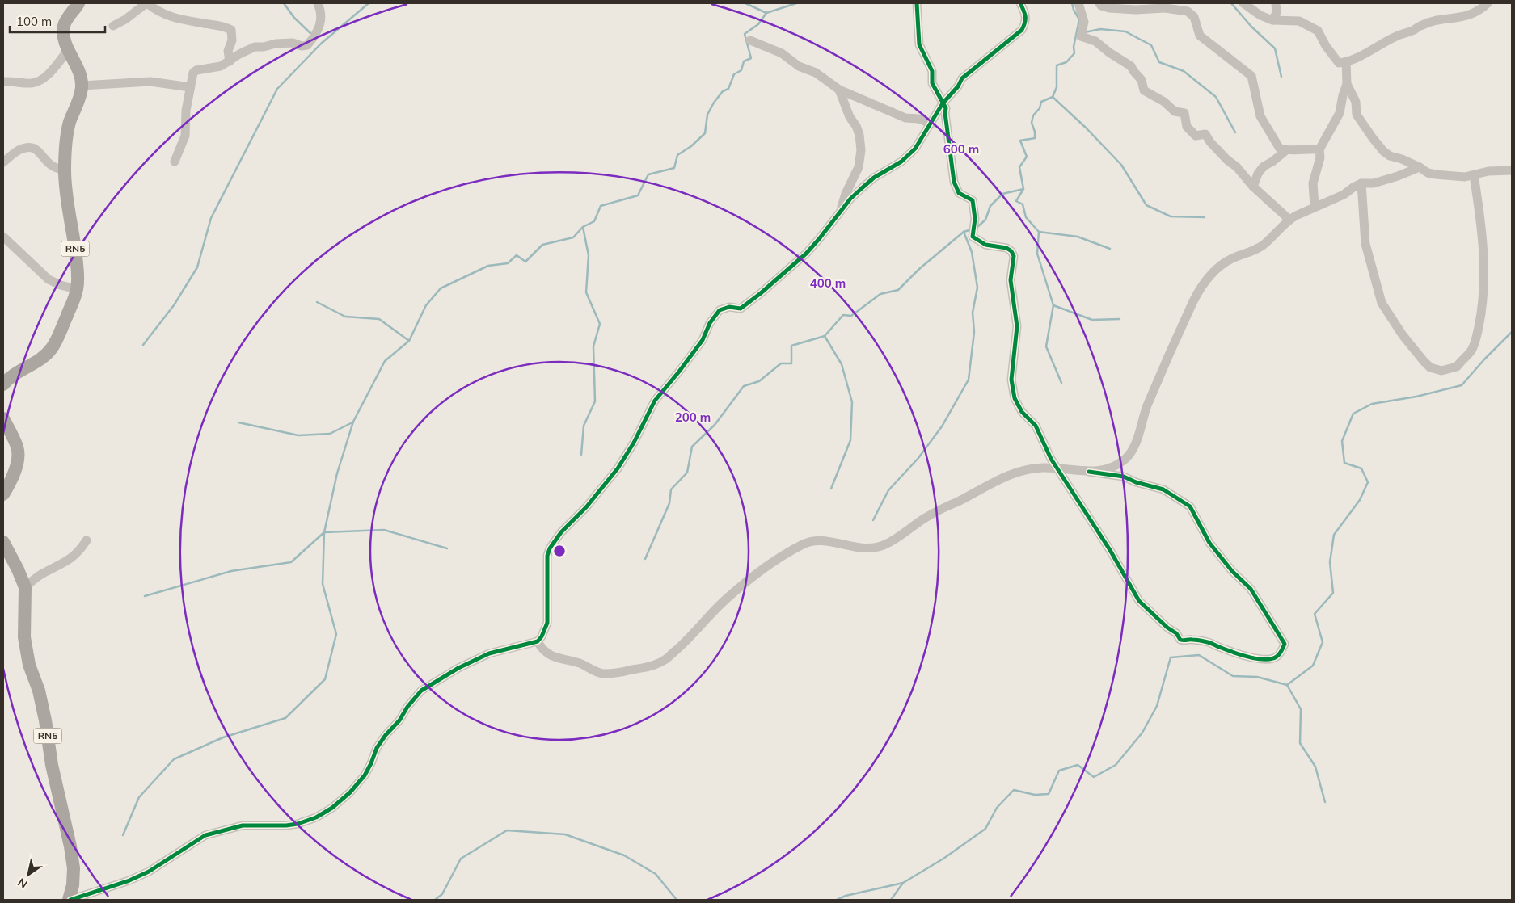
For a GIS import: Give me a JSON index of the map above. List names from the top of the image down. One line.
{"streets":{"highway":["RN5"]},"scale_bar":"100 m","north":"bottom left","rings":["600 m","400 m","200 m"]}
